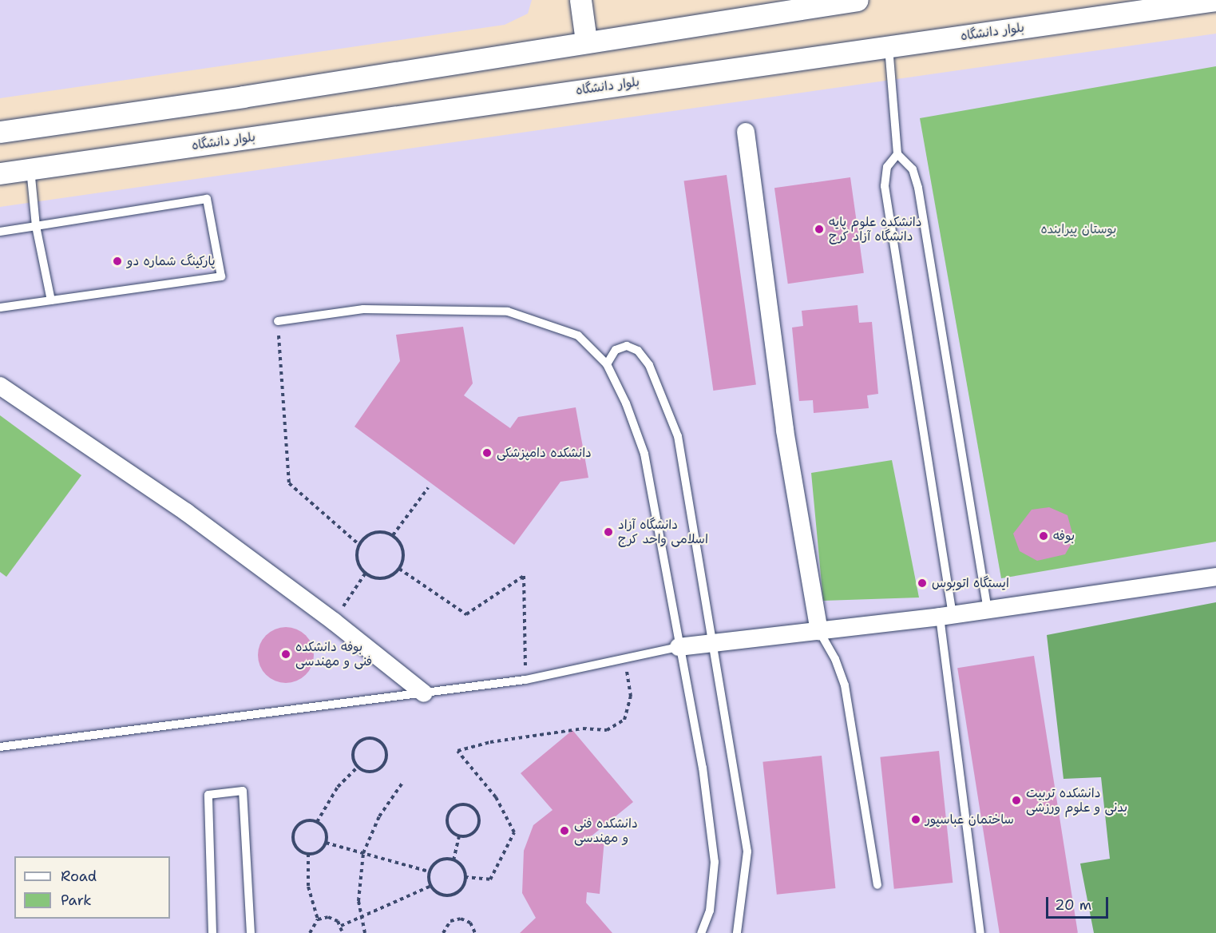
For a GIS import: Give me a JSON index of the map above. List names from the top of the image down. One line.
{"streets":{"street":["بلوار دانشگاه"]},"parks":["بوستان پیراینده"],"places":["دانشکده علوم پایه دانشگاه آزاد کرج","پارکینگ شماره دو","دانشکده دامپزشکی","دانشگاه آزاد اسلامی واحد کرج","بوفه","ایستگاه اتوبوس","بوفه دانشکده فنی و مهندسی","دانشکده تربیت بدنی و علوم ورزشی","ساختمان عباسپور","دانشکده فنی و مهندسی"],"legend":["Road","Park"],"scale_bar":"20 m"}
